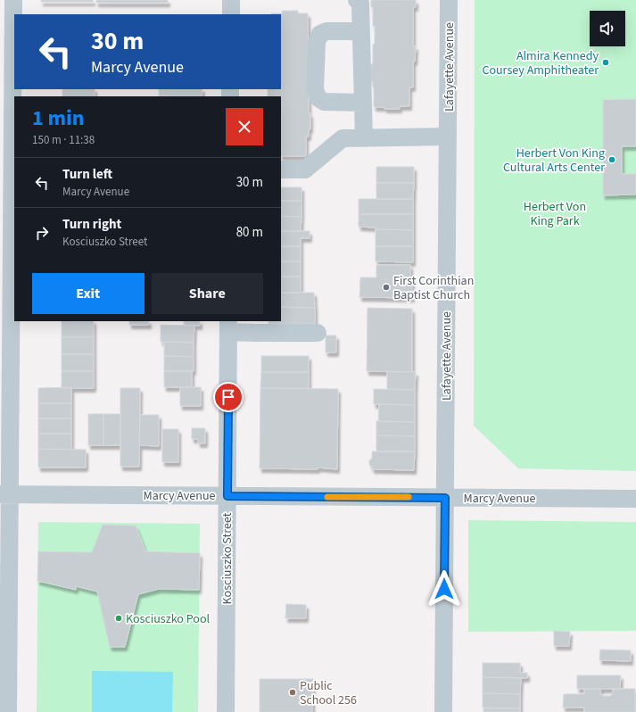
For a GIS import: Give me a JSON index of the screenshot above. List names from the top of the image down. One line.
{"streets":{"street":["Lafayette Avenue","Marcy Avenue","Kosciuszko Street"]},"crossings":[["Lafayette Avenue","Marcy Avenue"],["Marcy Avenue","Kosciuszko Street"]],"parks":["Herbert Von King Park"],"places":["Almira Kennedy Coursey Amphitheater","Herbert Von King Cultural Arts Center","First Corinthian Baptist Church","Kosciuszko Pool","Public School 256"],"page":{"turn":["30 m","Marcy Avenue"],"heading":["1 min","150 m · 11:38"],"list":[{"name":"Turn left","note":"Marcy Avenue","value":"30 m"},{"name":"Turn right","note":"Kosciuszko Street","value":"80 m"}],"buttons":["Exit","Share"]}}
